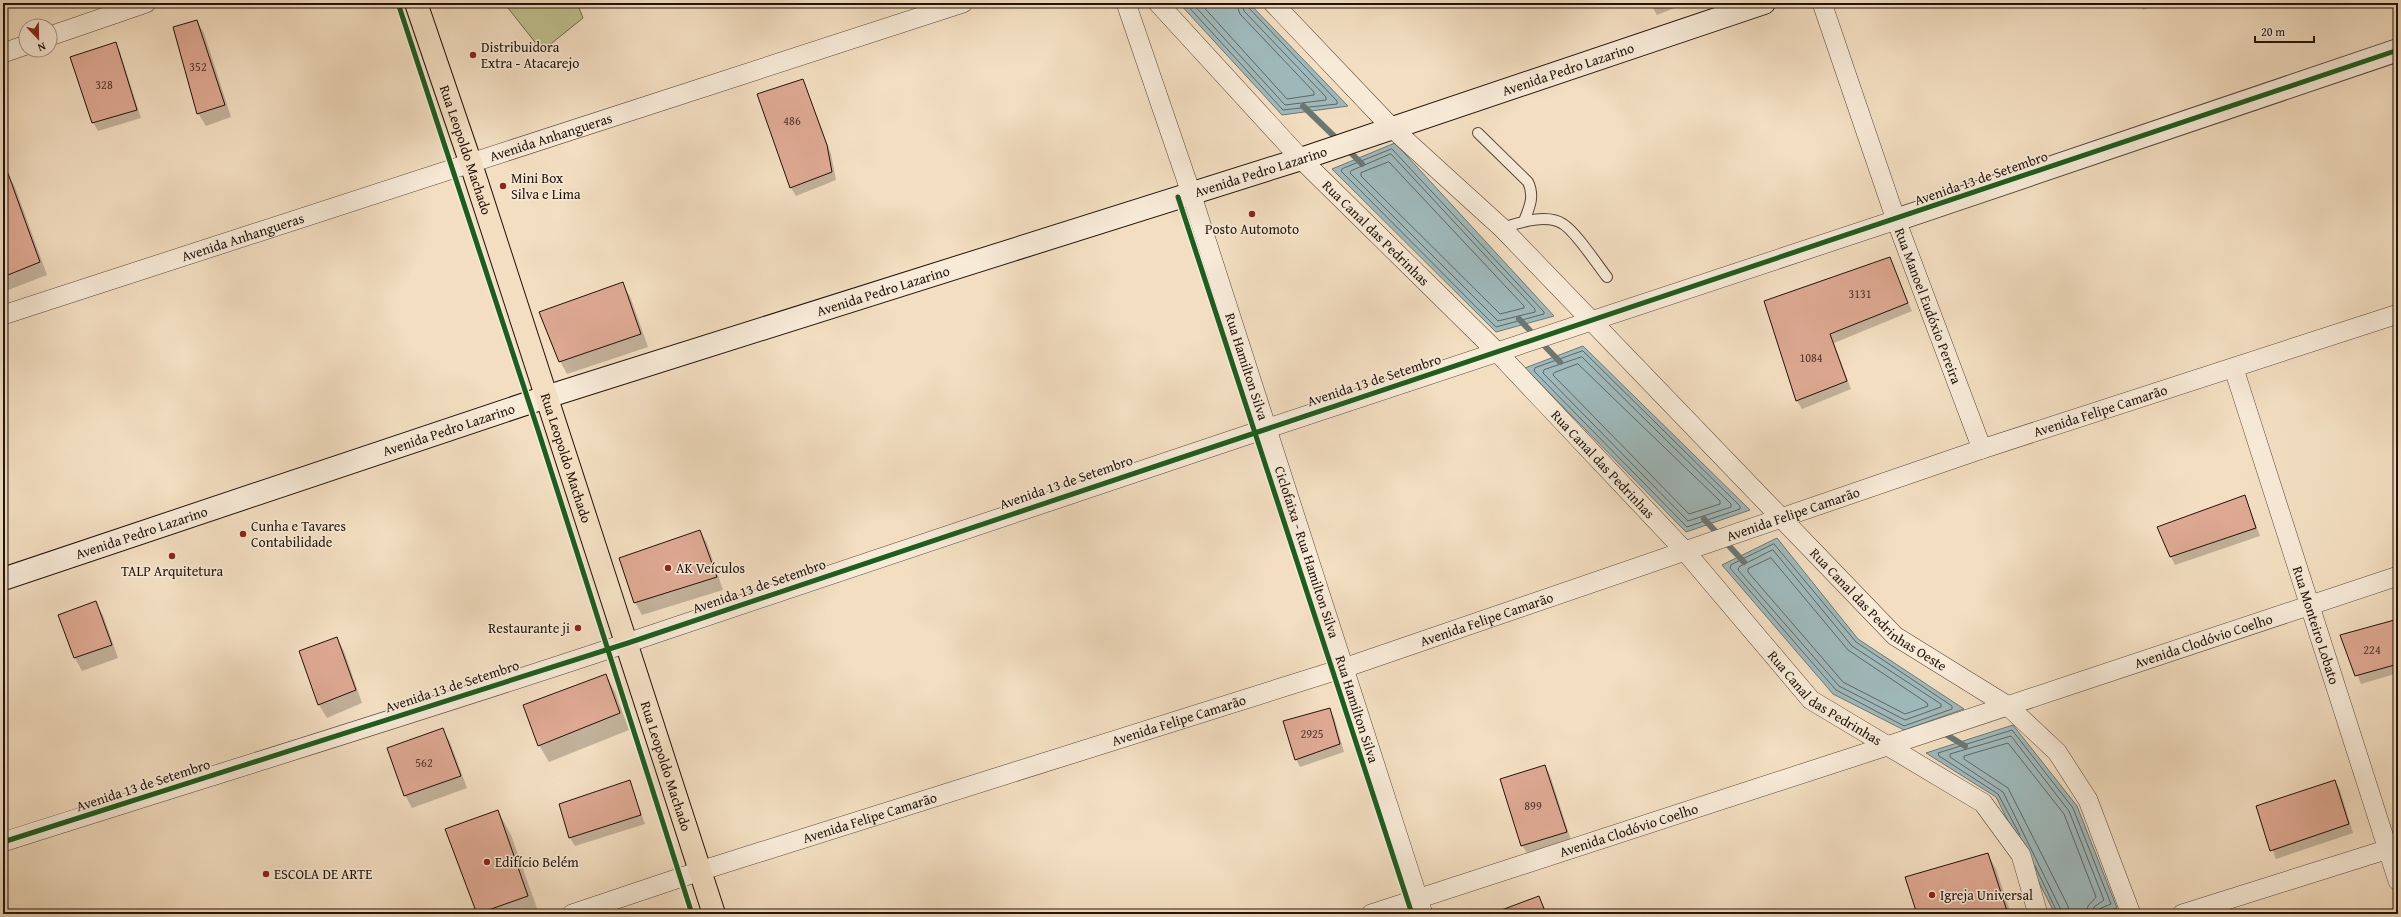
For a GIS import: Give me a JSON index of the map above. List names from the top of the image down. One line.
{"streets":{"main road":["Avenida Pedro Lazarino","Rua Leopoldo Machado","Avenida 13 de Setembro"],"street":["Avenida Anhangueras","Rua Canal das Pedrinhas","Rua Manoel Eudóxio Pereira","Rua Hamilton Silva","Avenida Felipe Camarão","Rua Canal das Pedrinhas Oeste","Rua Monteiro Lobato","Avenida Clodóvio Coelho"],"cycle path":["Ciclofaixa - Rua Hamilton Silva"]},"crossings":[["Avenida Pedro Lazarino","Rua Leopoldo Machado"],["Avenida Pedro Lazarino","Rua Canal das Pedrinhas"],["Avenida Pedro Lazarino","Rua Hamilton Silva"],["Avenida Anhangueras","Rua Leopoldo Machado"],["Rua Leopoldo Machado","Avenida 13 de Setembro"],["Rua Leopoldo Machado","Avenida Felipe Camarão"],["Avenida 13 de Setembro","Rua Canal das Pedrinhas"],["Avenida 13 de Setembro","Rua Manoel Eudóxio Pereira"],["Avenida 13 de Setembro","Rua Hamilton Silva"],["Avenida 13 de Setembro","Rua Canal das Pedrinhas Oeste"],["Rua Canal das Pedrinhas","Avenida Felipe Camarão"],["Rua Canal das Pedrinhas","Avenida Clodóvio Coelho"],["Rua Manoel Eudóxio Pereira","Avenida Felipe Camarão"],["Rua Hamilton Silva","Avenida Felipe Camarão"],["Rua Hamilton Silva","Avenida Clodóvio Coelho"],["Avenida Felipe Camarão","Rua Canal das Pedrinhas Oeste"],["Avenida Felipe Camarão","Rua Monteiro Lobato"],["Rua Canal das Pedrinhas Oeste","Avenida Clodóvio Coelho"],["Rua Monteiro Lobato","Avenida Clodóvio Coelho"]],"places":["Distribuidora Extra - Atacarejo","Mini Box Silva e Lima","Posto Automoto","Cunha e Tavares Contabilidade","TALP Arquitetura","AK Veículos","Restaurante ji","Edifício Belém","ESCOLA DE ARTE","Igreja Universal"],"house_numbers":["352","328","486","3131","1084","224","2925","562","899"],"scale_bar":"20 m","north":"bottom"}
